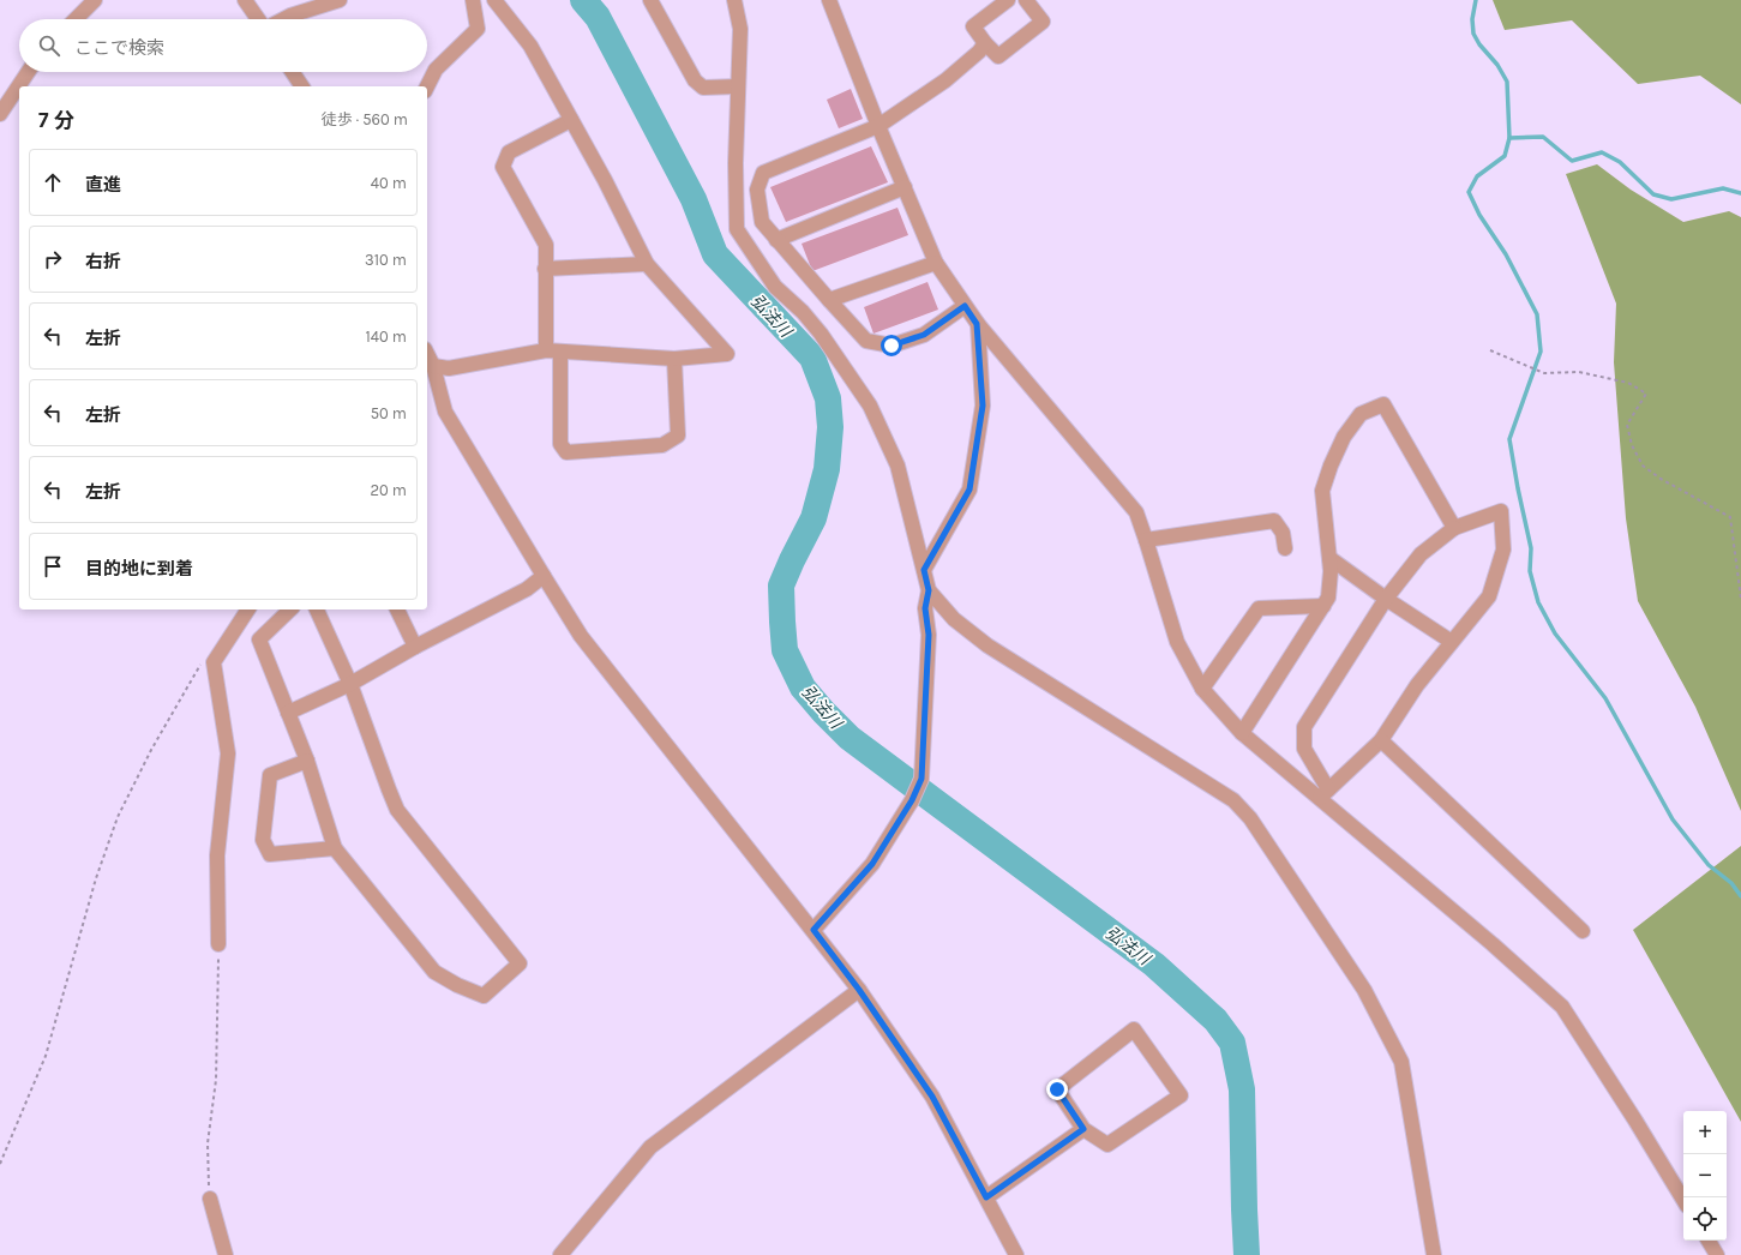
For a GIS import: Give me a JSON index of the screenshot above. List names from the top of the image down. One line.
{"water":["弘法川"],"page":{"search":"ここで検索","heading":["7 分","徒歩 · 560 m"],"list":[["直進","40 m"],["右折","310 m"],["左折","140 m"],["左折","50 m"],["左折","20 m"],"目的地に到着"],"map_buttons":["+","−"]}}
